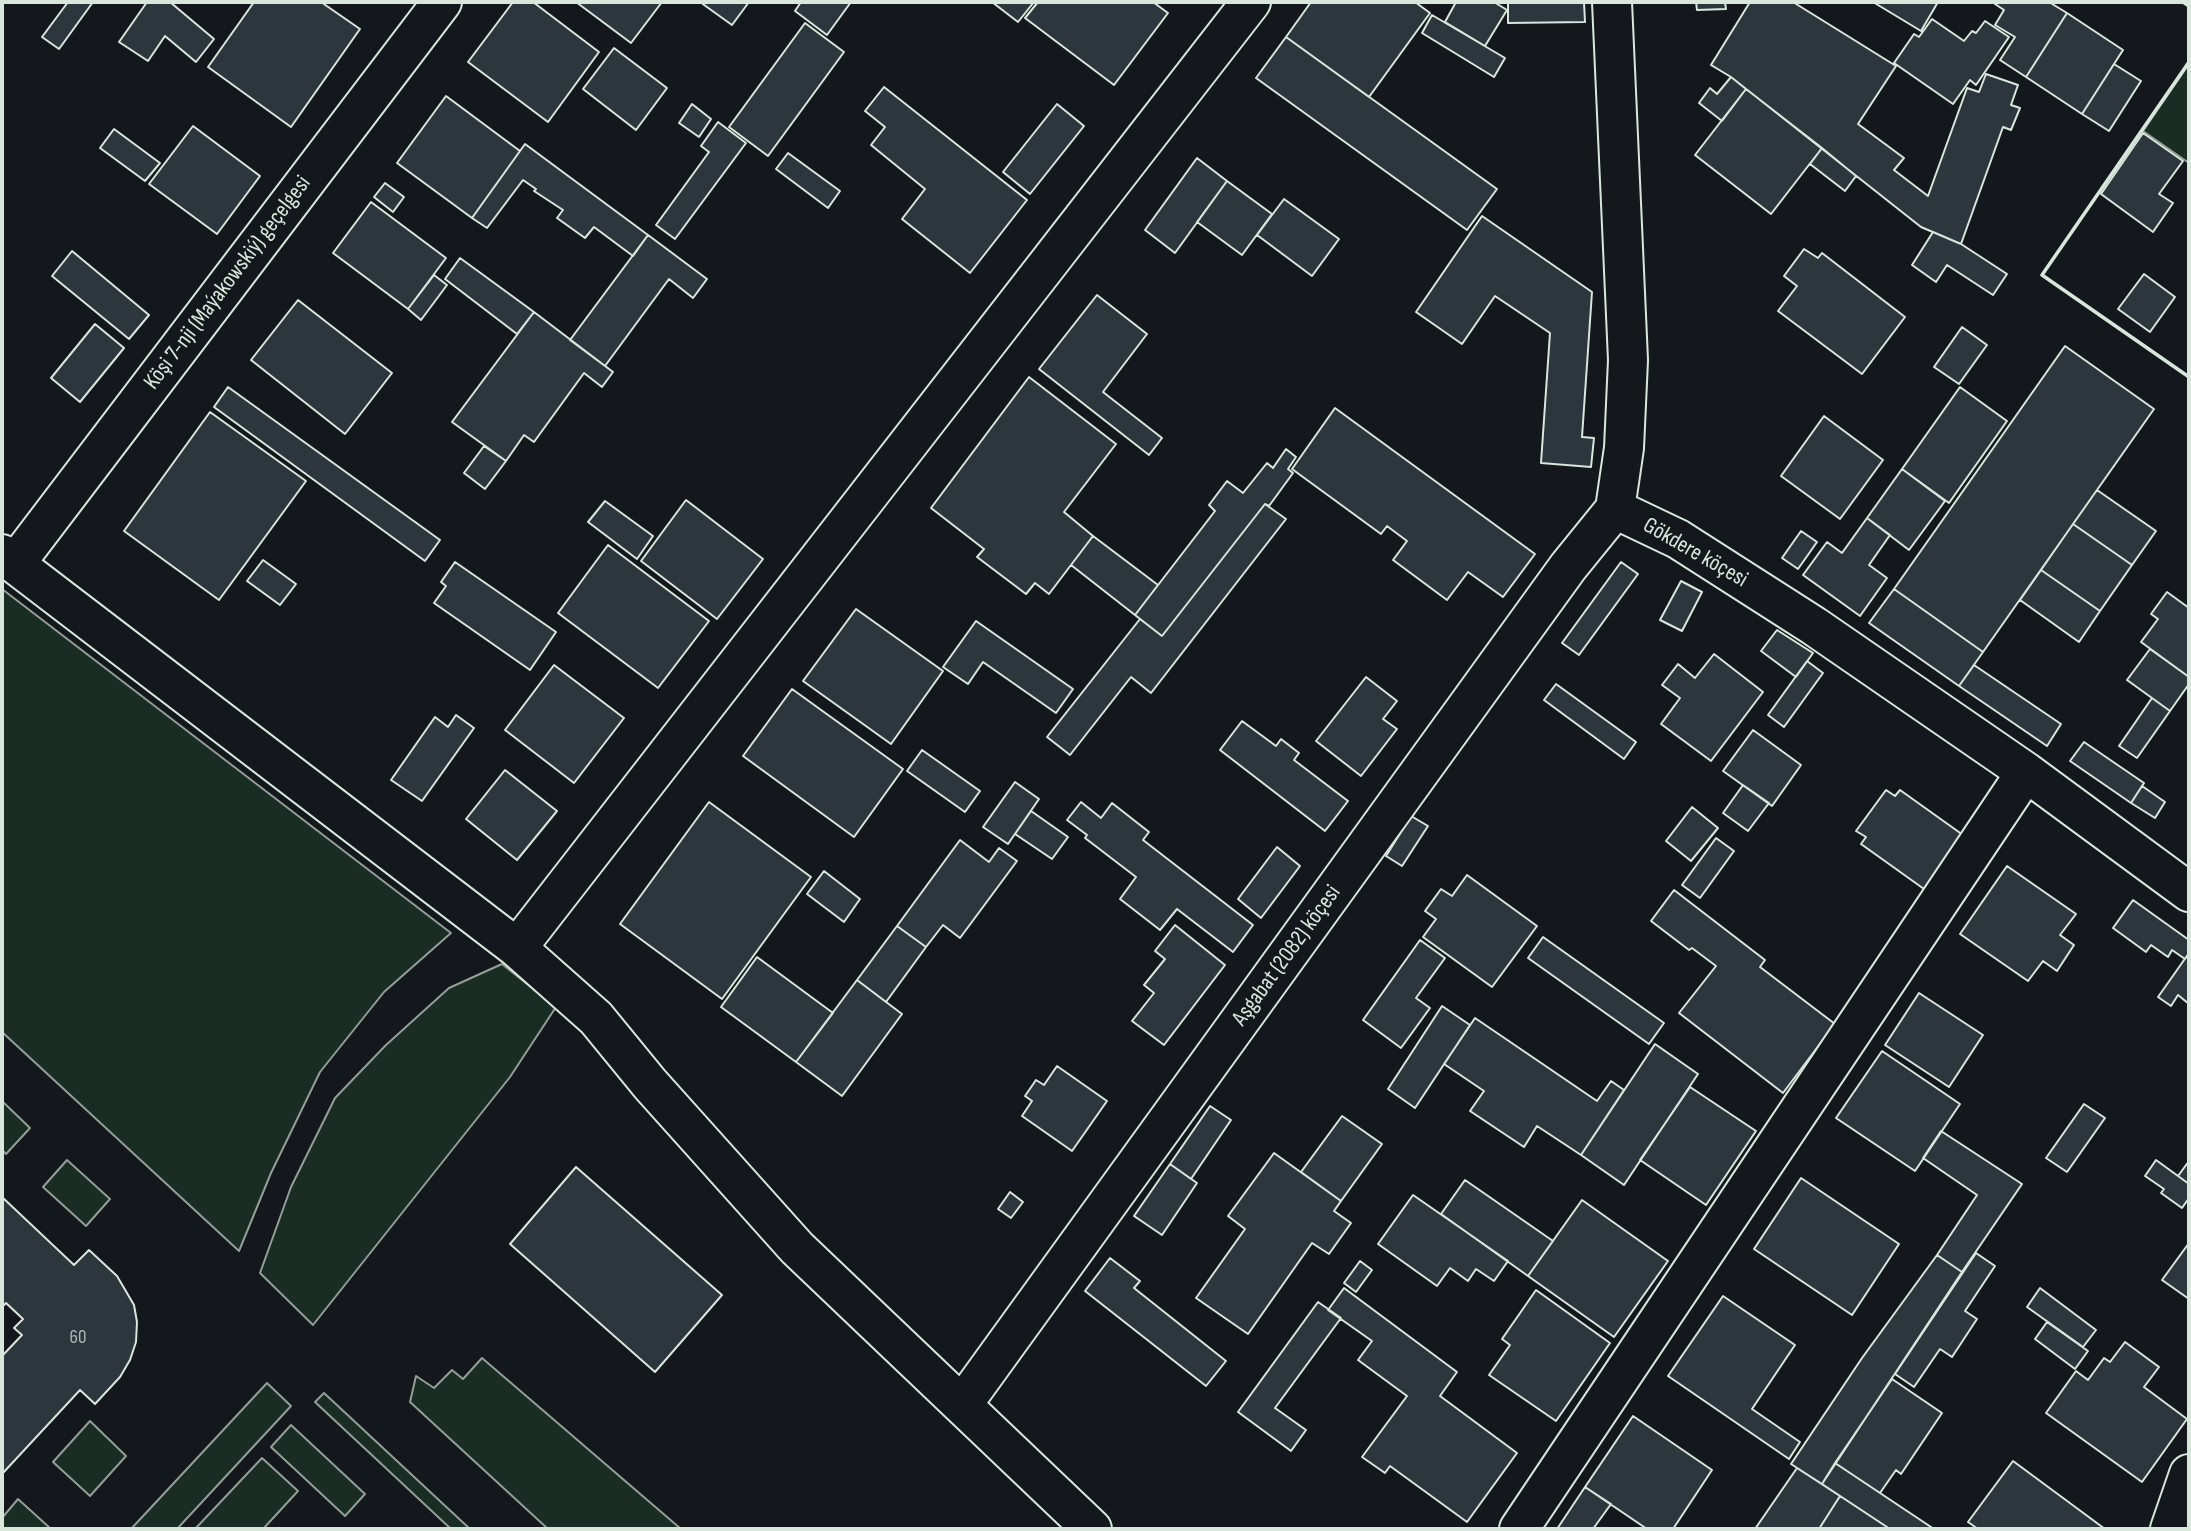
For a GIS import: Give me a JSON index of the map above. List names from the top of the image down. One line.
{"streets":{"street":["Köşi 7-nji (Maýakowskiý) geçelgesi","Gökdere köçesi","Aşgabat (2082) köçesi"]},"crossings":[["Gökdere köçesi","Aşgabat (2082) köçesi"]],"house_numbers":["60"]}
